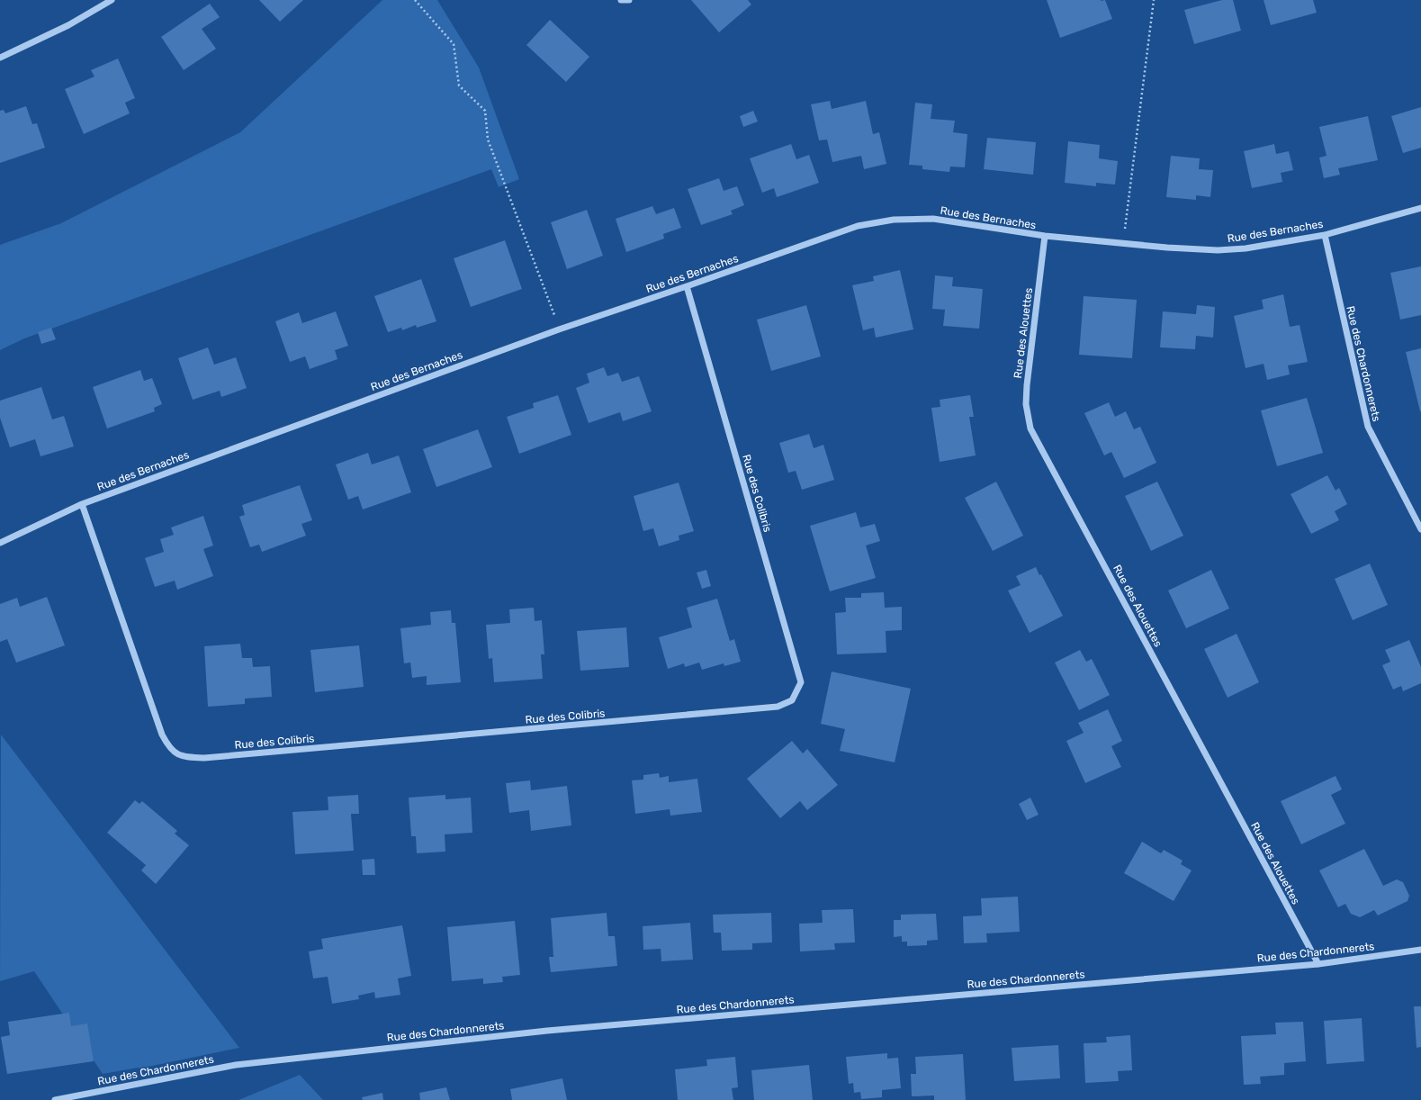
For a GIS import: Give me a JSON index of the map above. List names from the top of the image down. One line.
{"streets":{"street":["Rue des Bernaches","Rue des Alouettes","Rue des Chardonnerets","Rue des Colibris"]},"crossings":[["Rue des Bernaches","Rue des Alouettes"],["Rue des Bernaches","Rue des Chardonnerets"],["Rue des Bernaches","Rue des Colibris"],["Rue des Alouettes","Rue des Chardonnerets"]]}
